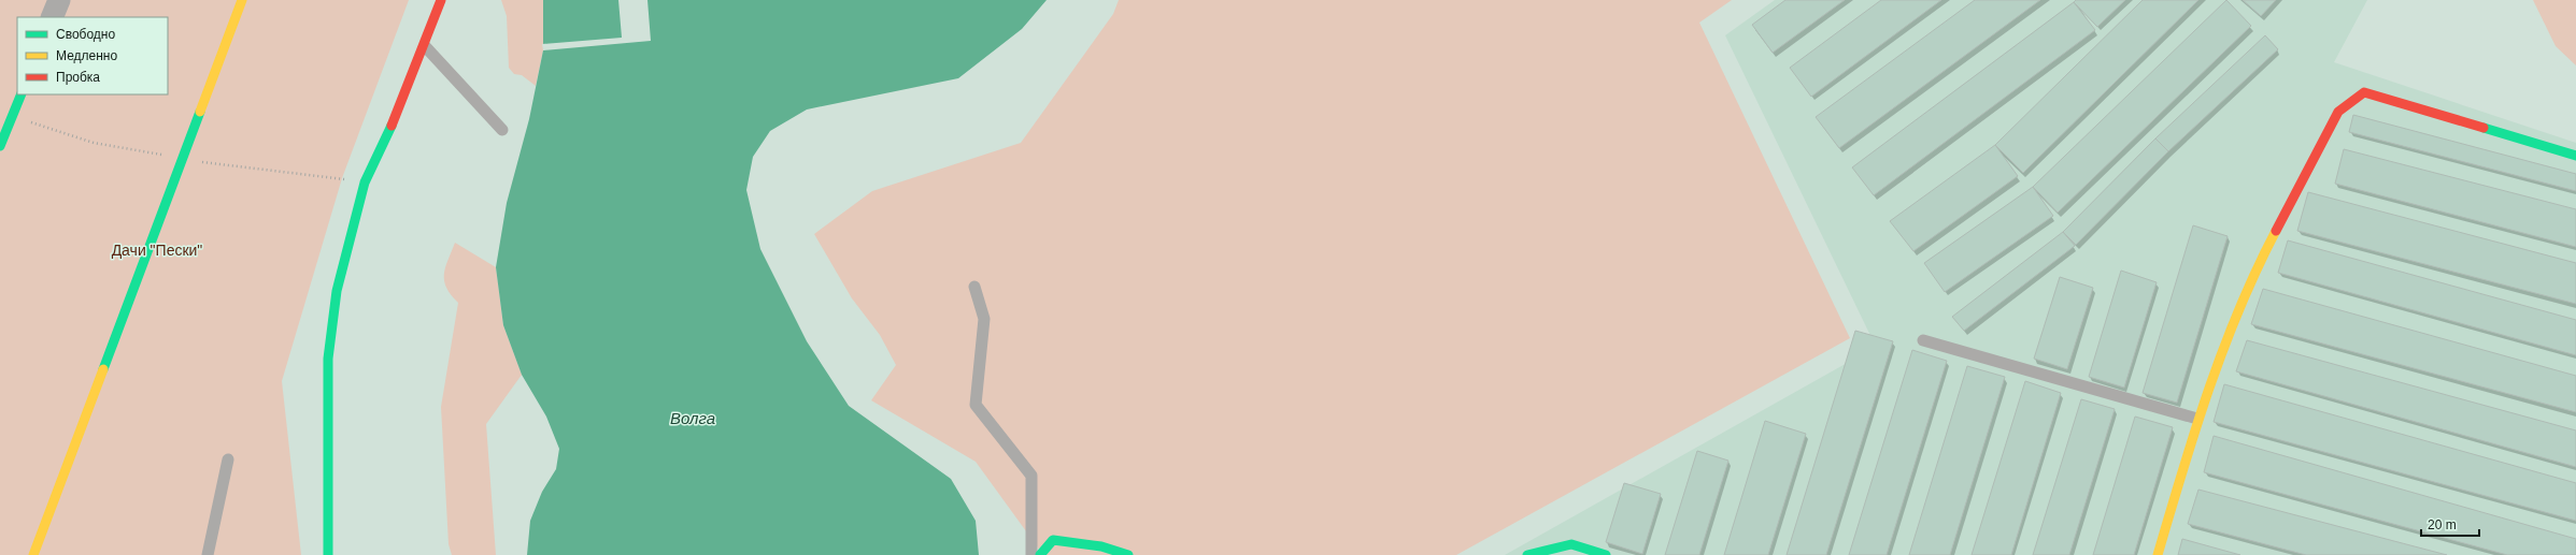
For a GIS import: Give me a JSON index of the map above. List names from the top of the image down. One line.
{"water":["Волга"],"parks":["Дачи \"Пески\""],"legend":["Свободно","Медленно","Пробка"],"scale_bar":"20 m"}
